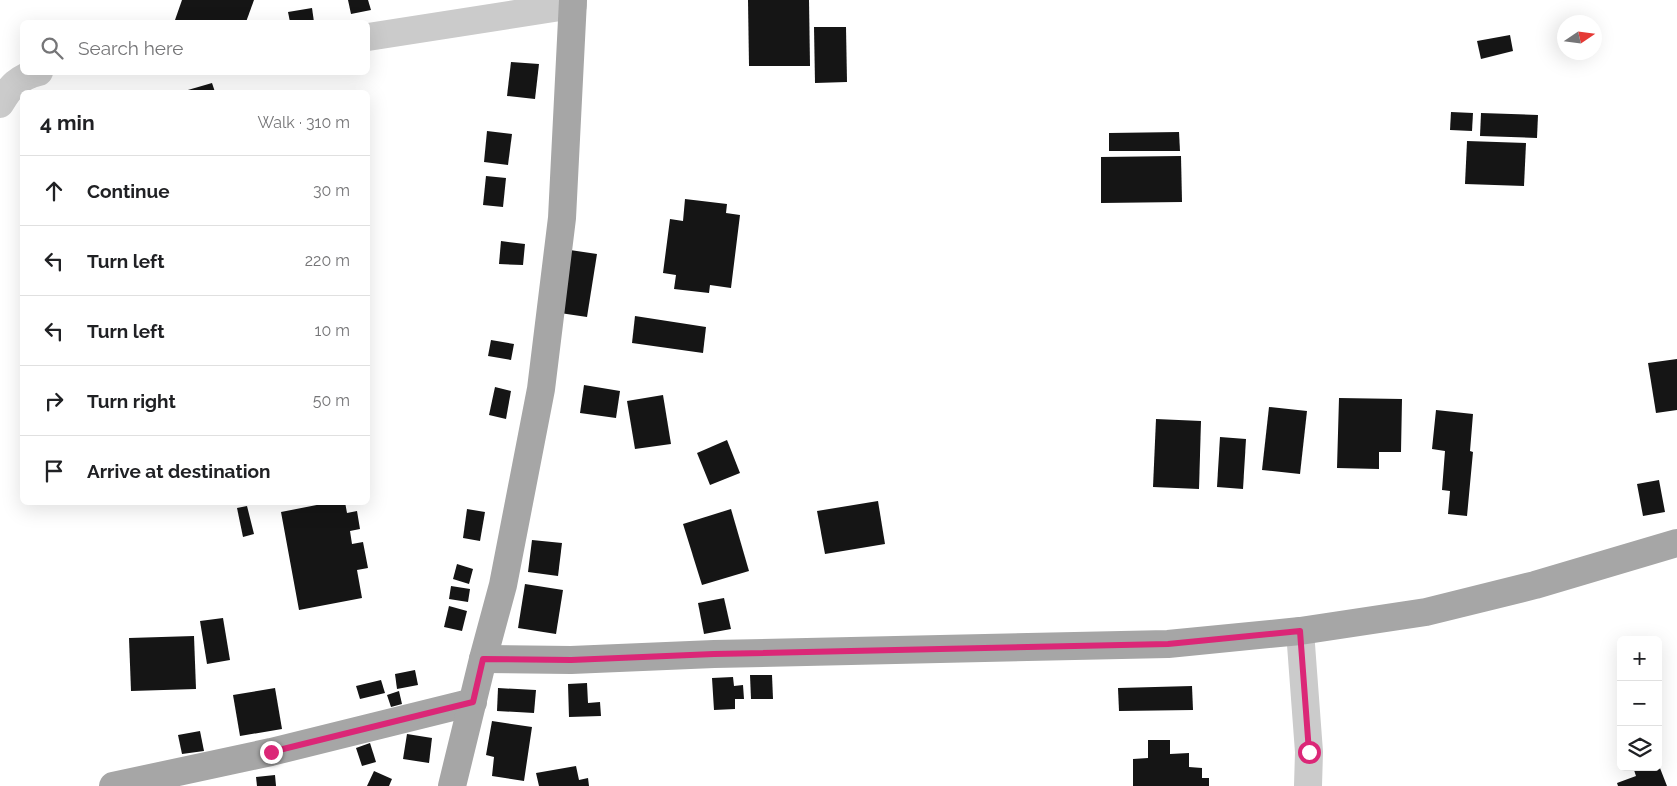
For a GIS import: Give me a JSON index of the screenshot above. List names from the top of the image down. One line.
{"north":"right","page":{"search":"Search here","heading":["4 min","Walk · 310 m"],"list":[["Continue","30 m"],["Turn left","220 m"],["Turn left","10 m"],["Turn right","50 m"],"Arrive at destination"],"map_buttons":["+","−"]}}
